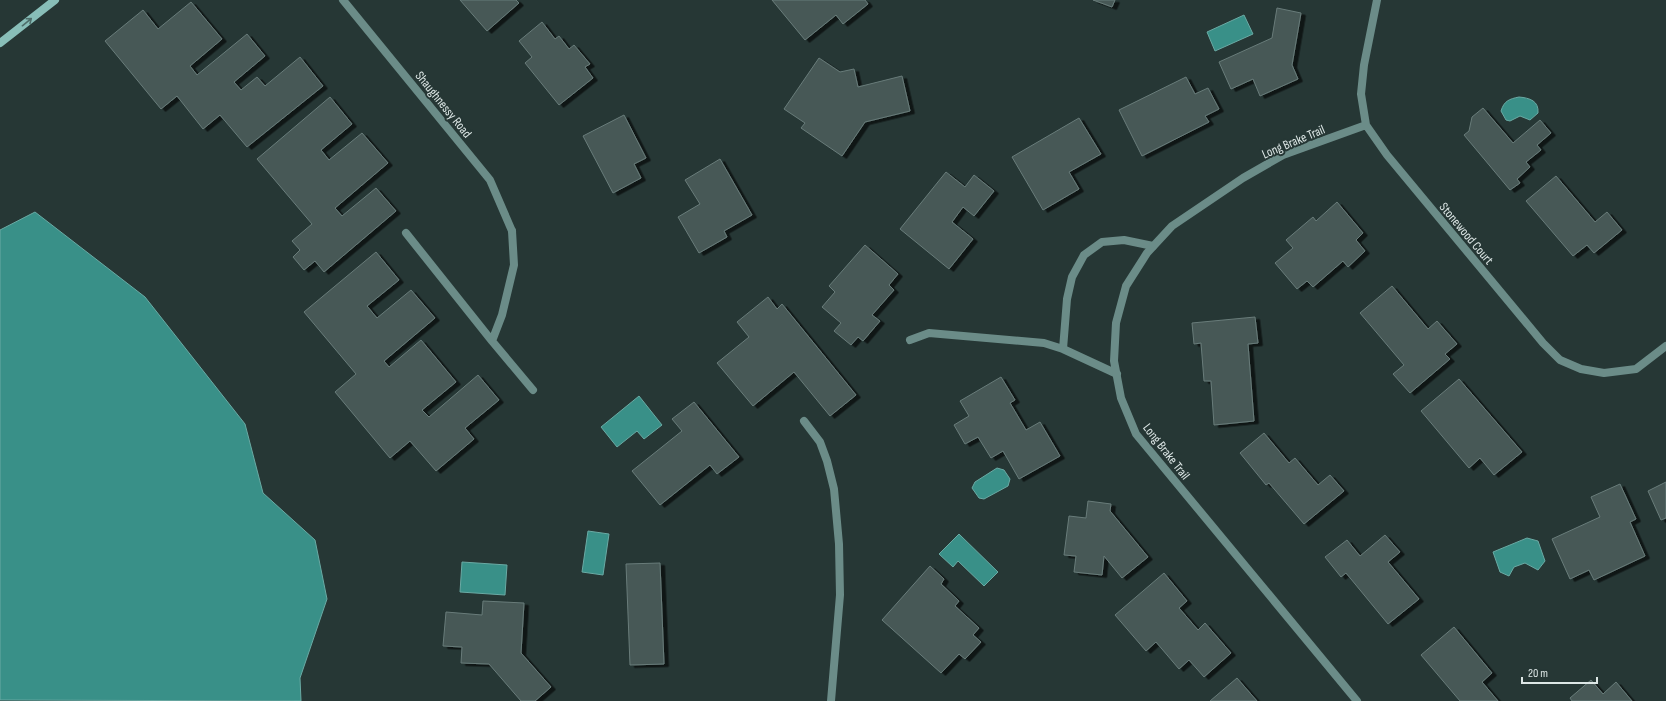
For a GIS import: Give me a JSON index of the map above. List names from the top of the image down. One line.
{"streets":{"street":["Shaughnessy Road","Long Brake Trail","Stonewood Court"]},"crossings":[["Long Brake Trail","Stonewood Court"]],"scale_bar":"20 m"}
